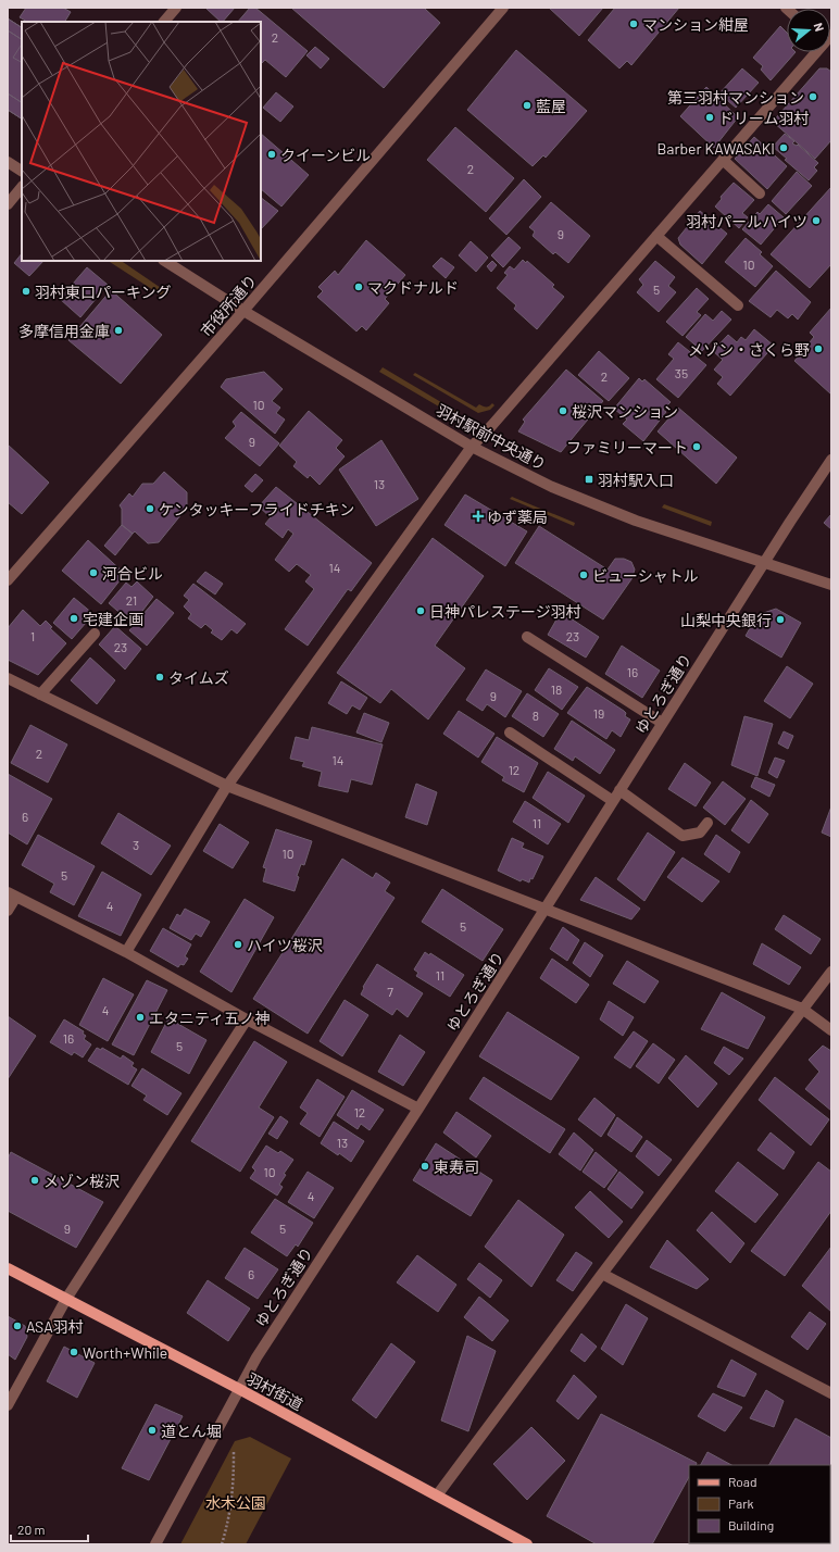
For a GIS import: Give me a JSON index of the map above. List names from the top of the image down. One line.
{"streets":{"main road":["羽村街道"],"street":["市役所通り","羽村駅前中央通り","ゆとろぎ通り"]},"crossings":[["市役所通り","羽村駅前中央通り"],["羽村駅前中央通り","ゆとろぎ通り"],["ゆとろぎ通り","羽村街道"]],"parks":["水木公園"],"places":{"other":["マンション紺屋","第三羽村マンション","藍屋","ドリーム羽村","Barber KAWASAKI","クイーンビル","羽村パールハイツ","マクドナルド","羽村東口パーキング","多摩信用金庫","メゾン・さくら野","桜沢マンション","ファミリーマート","ケンタッキーフライドチキン","河合ビル","ビューシャトル","日神パレステージ羽村","宅建企画","山梨中央銀行","タイムズ","ハイツ桜沢","エタニティ五ノ神","東寿司","メゾン桜沢","ASA羽村","Worth+While","道とん堀"],"transit":["羽村駅入口"],"health":["ゆず薬局"]},"house_numbers":["2","2","9","10","5","35","2","10","9","13","14","21","1","23","23","16","18","9","19","8","2","14","12","6","11","3","10","5","4","5","11","7","4","16","5","12","13","10","4","9","5","6"],"legend":["Road","Park","Building"],"scale_bar":"20 m","north":"right"}
